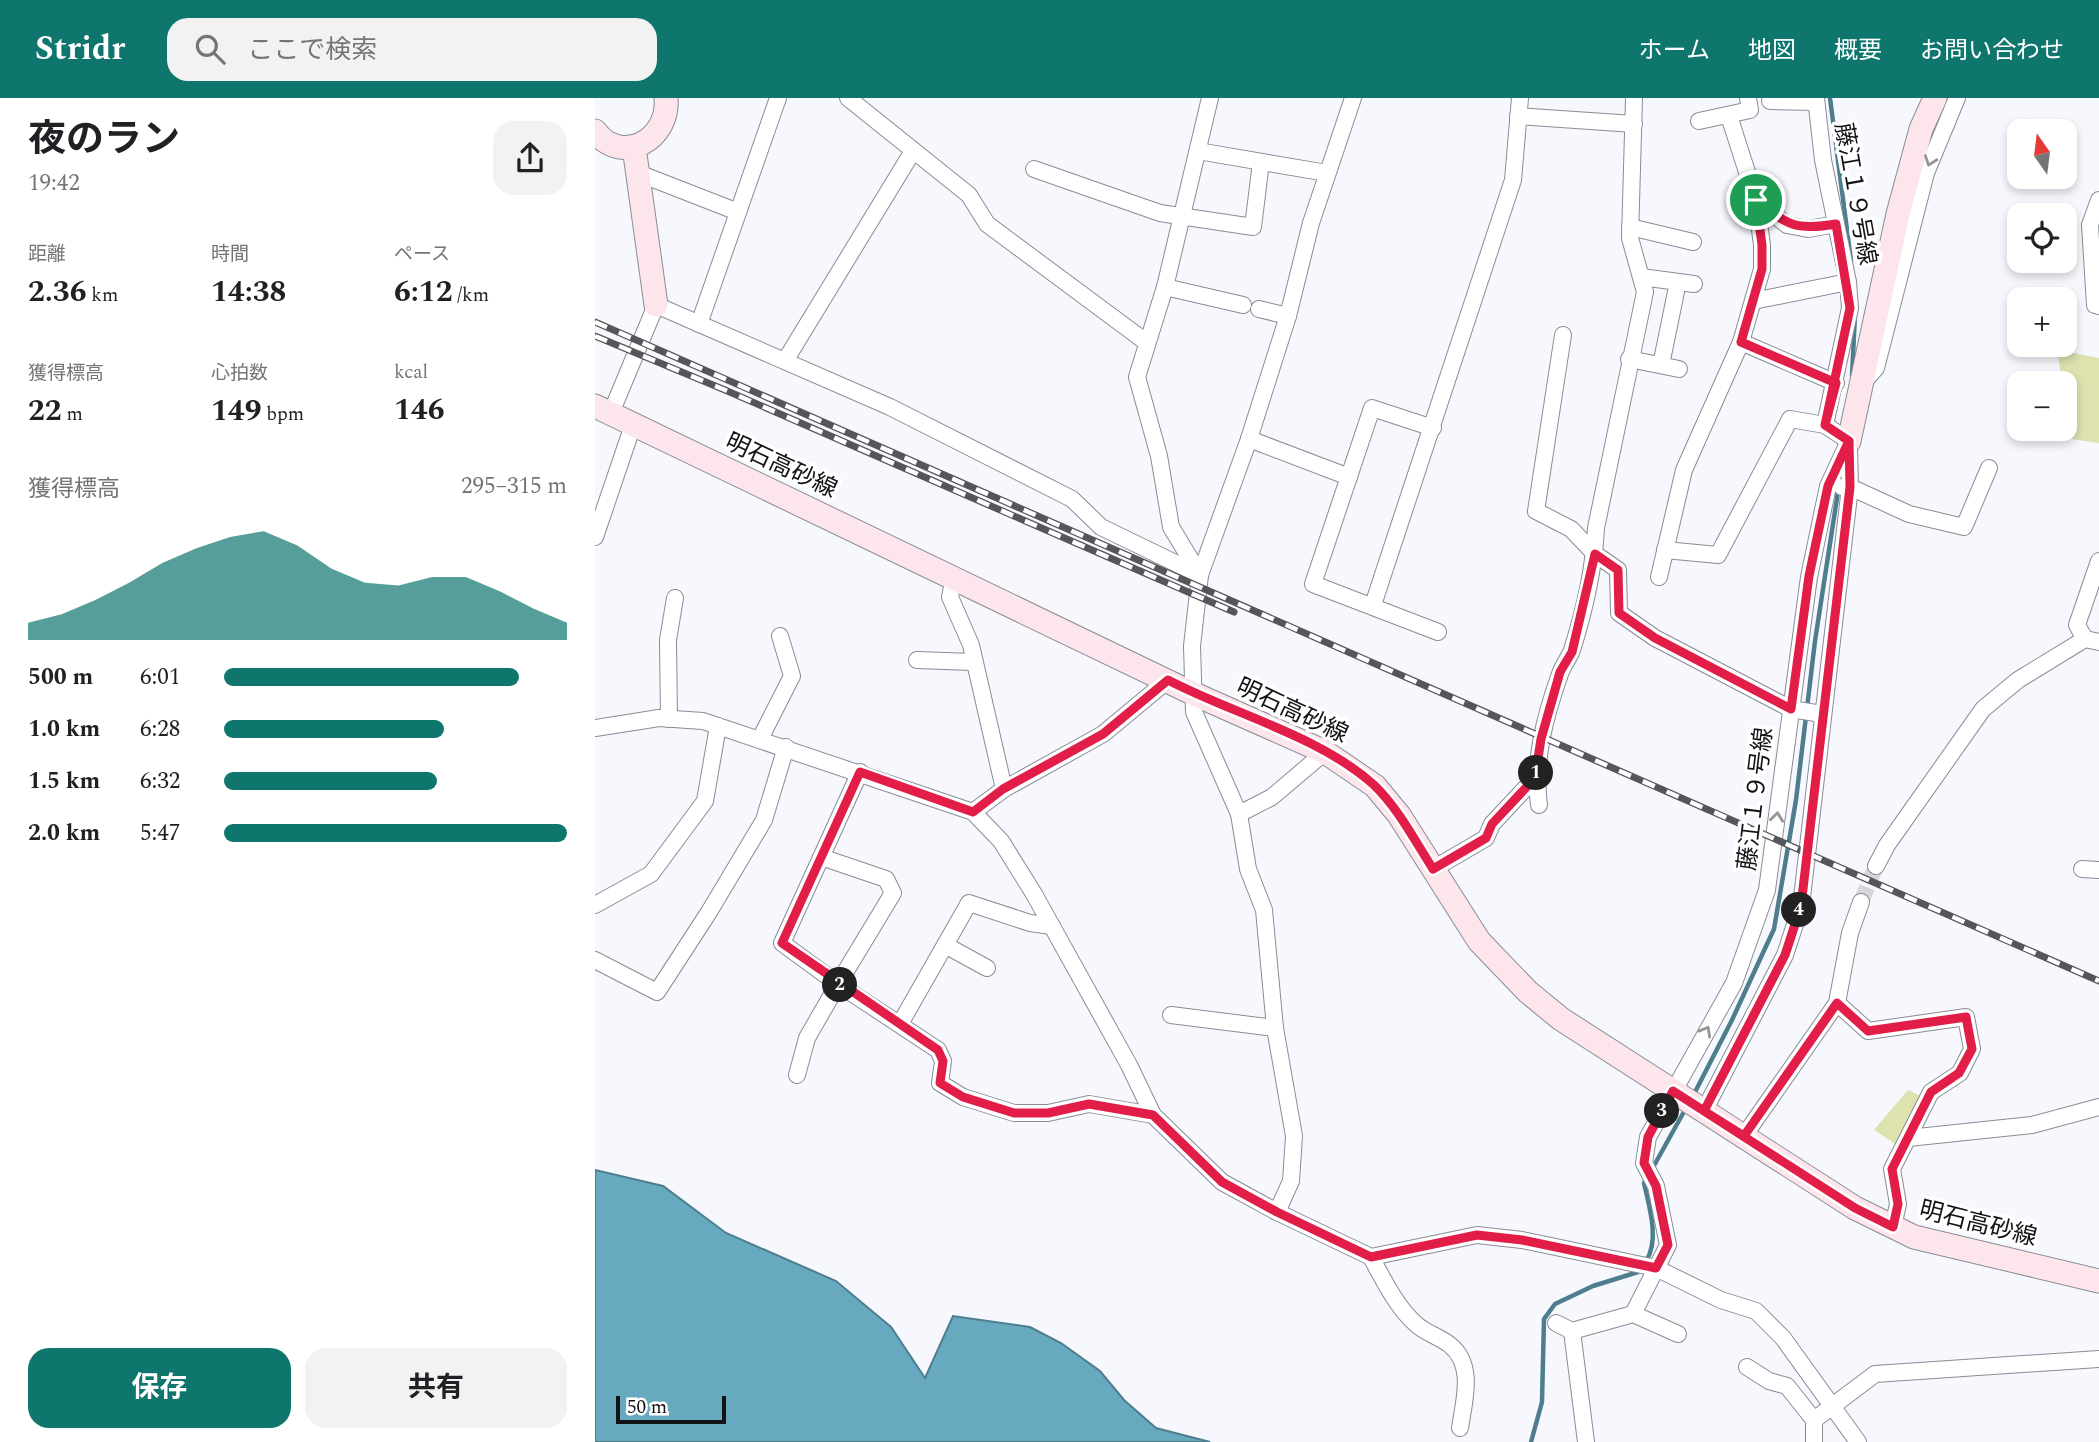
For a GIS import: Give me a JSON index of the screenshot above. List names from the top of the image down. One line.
{"streets":{"main road":["明石高砂線"],"street":["藤江１９号線"]},"crossings":[["藤江１９号線","明石高砂線"]],"scale_bar":"50 m","north":"top","page":{"header":"Stridr","search":"ここで検索","nav":["ホーム","地図","概要","お問い合わせ"],"heading":["夜のラン","19:42"],"map_buttons":["+","−"],"stats":[["距離","2.36 km"],["時間","14:38"],["ペース","6:12 /km"],["獲得標高","22 m"],["心拍数","149 bpm"],["kcal","146"]],"chart":["獲得標高","295–315 m"],"list":[{"name":"500 m","note":"6:01"},{"name":"1.0 km","note":"6:28"},{"name":"1.5 km","note":"6:32"},{"name":"2.0 km","note":"5:47"}],"pins":["1","4","2","3"],"buttons":["保存","共有"],"scale":"50 m"}}
